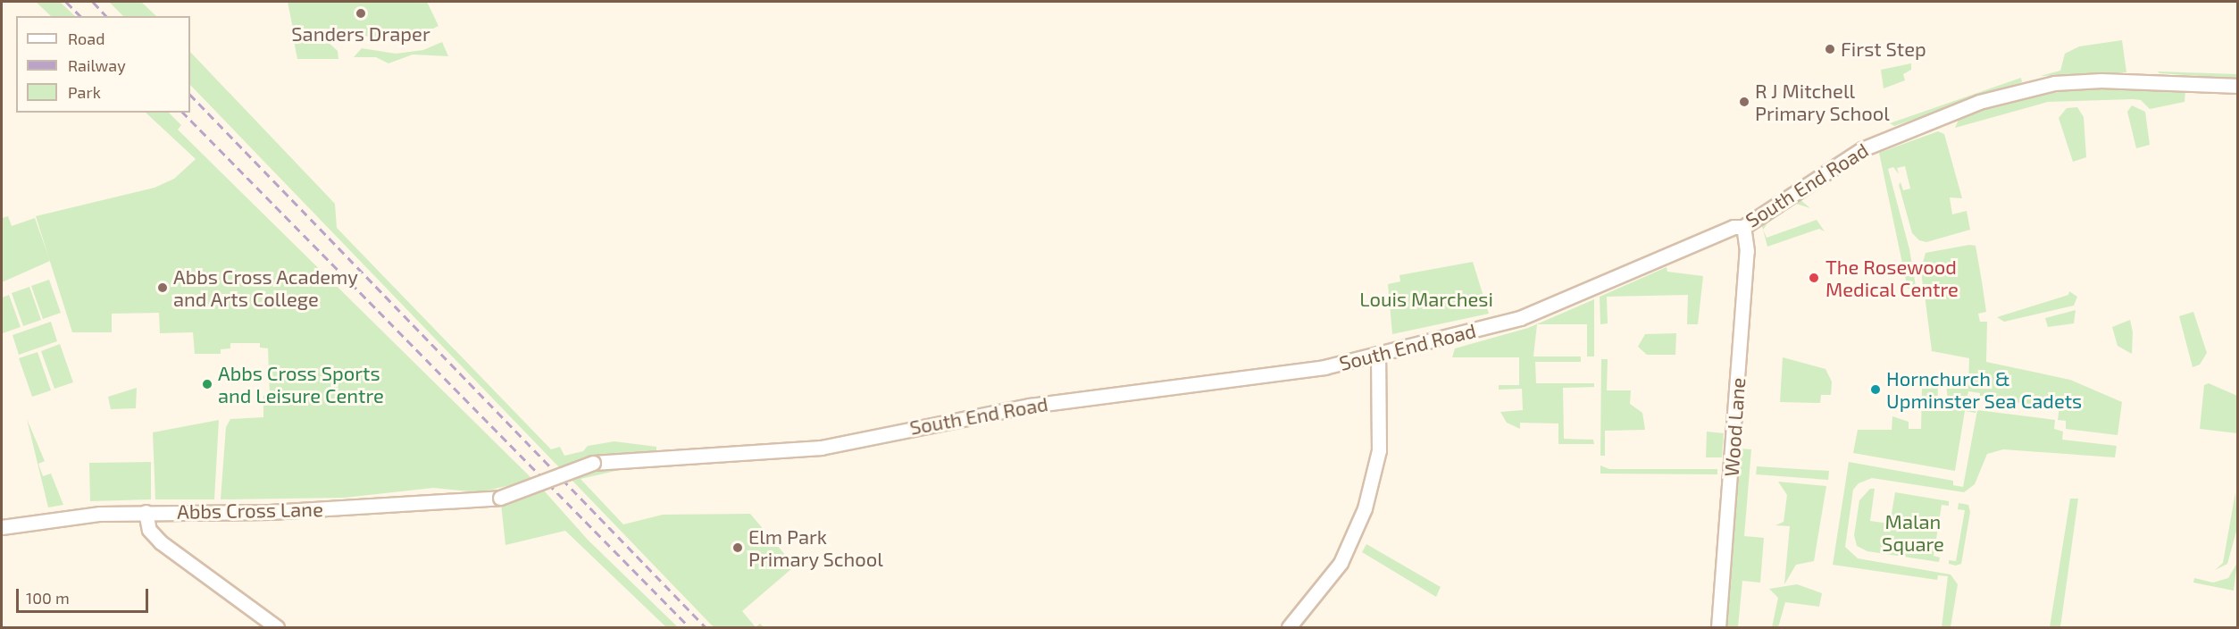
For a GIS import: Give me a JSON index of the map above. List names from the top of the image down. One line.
{"streets":{"street":["South End Road","Wood Lane","Abbs Cross Lane"]},"crossings":[["South End Road","Wood Lane"],["South End Road","Abbs Cross Lane"]],"parks":["Louis Marchesi","Malan Square"],"places":["Sanders Draper","First Step","R J Mitchell Primary School","The Rosewood Medical Centre","Abbs Cross Academy and Arts College","Abbs Cross Sports and Leisure Centre","Hornchurch & Upminster Sea Cadets","Elm Park Primary School"],"legend":["Road","Railway","Park"],"scale_bar":"100 m"}
